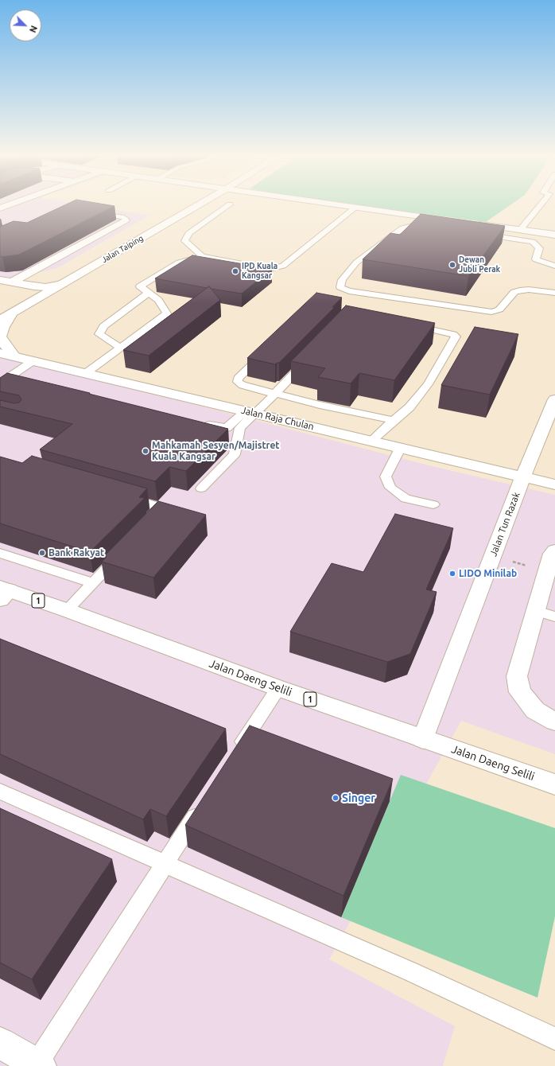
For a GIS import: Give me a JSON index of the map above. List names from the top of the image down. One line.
{"streets":{"main road":["Jalan Taiping","Jalan Raja Chulan","Jalan Tun Razak","1","Jalan Daeng Selili"]},"crossings":[["Jalan Raja Chulan","Jalan Tun Razak"],["Jalan Tun Razak","Jalan Daeng Selili"]],"places":["Dewan Jubli Perak","IPD Kuala Kangsar","Mahkamah Sesyen/Majistret Kuala Kangsar","Bank Rakyat","LIDO Minilab","Singer"],"north":"bottom right"}
